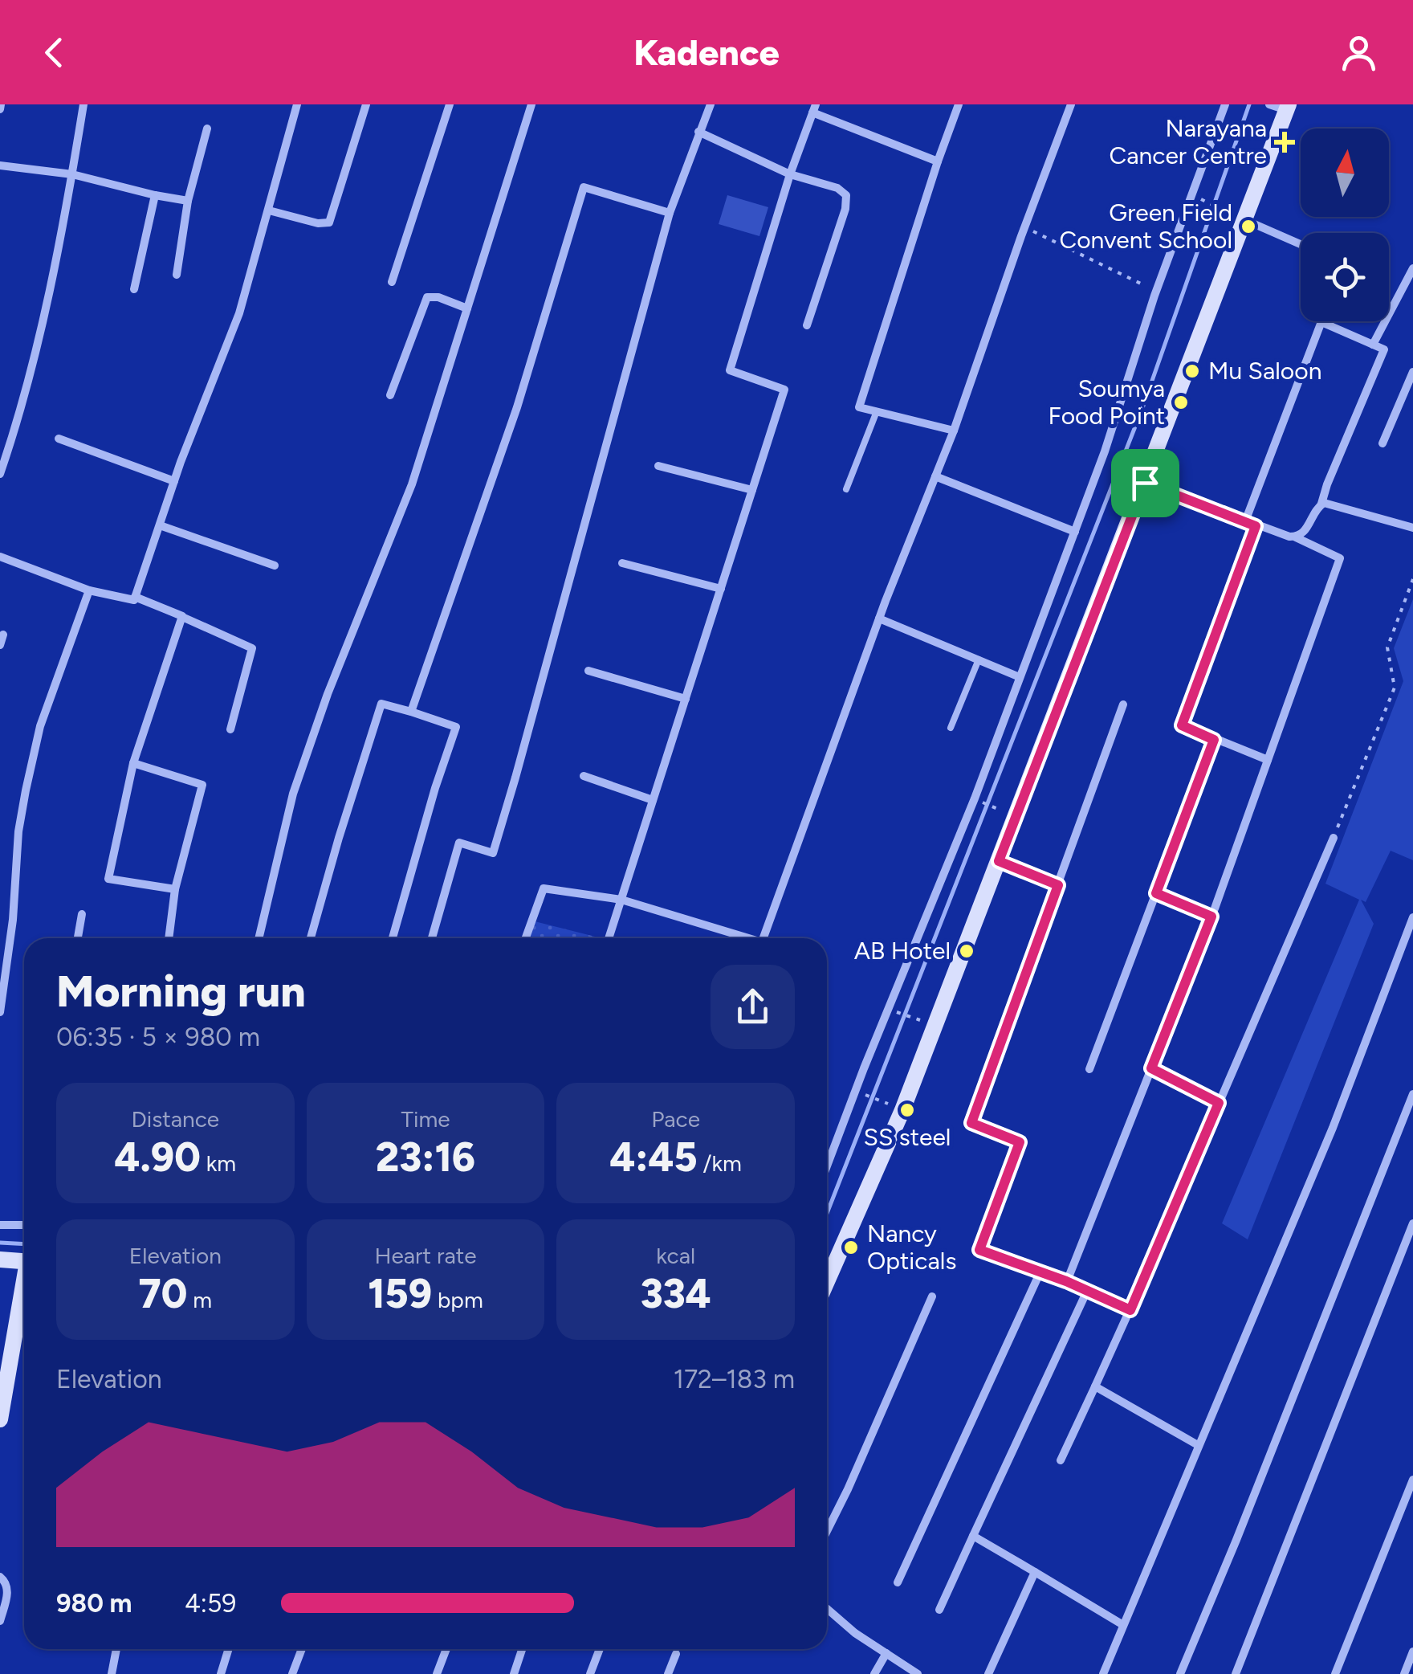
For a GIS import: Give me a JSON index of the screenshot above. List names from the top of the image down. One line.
{"places":{"health":["Narayana Cancer Centre"],"other":["Green Field Convent School","Mu Saloon","Soumya Food Point","AB Hotel","SS steel","Nancy Opticals"]},"north":"top","page":{"header":"Kadence","heading":["Morning run","06:35 · 5 × 980 m"],"stats":[["Distance","4.90 km"],["Time","23:16"],["Pace","4:45 /km"],["Elevation","70 m"],["Heart rate","159 bpm"],["kcal","334"]],"chart":["Elevation","172–183 m"],"list":[{"name":"980 m","note":"4:59"}]}}
